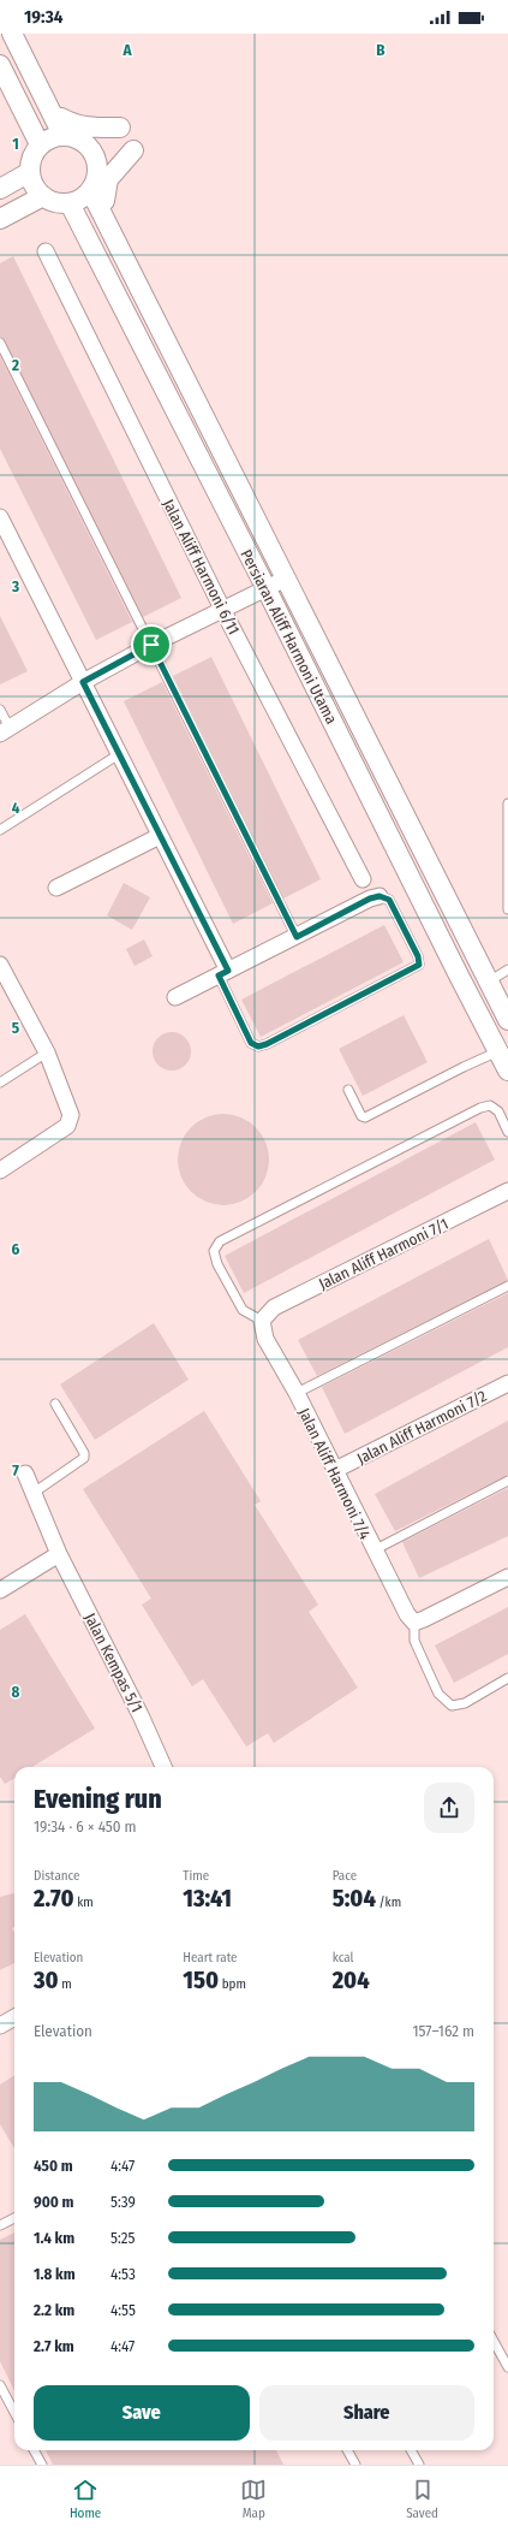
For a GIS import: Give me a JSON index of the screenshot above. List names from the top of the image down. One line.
{"streets":{"street":["Jalan Aliff Harmoni 6/11","Persiaran Aliff Harmoni Utama","Jalan Aliff Harmoni 7/1","Jalan Aliff Harmoni 7/2","Jalan Aliff Harmoni 7/4","Jalan Kempas 5/1"]},"crossings":[["Jalan Aliff Harmoni 7/1","Jalan Aliff Harmoni 7/4"],["Jalan Aliff Harmoni 7/2","Jalan Aliff Harmoni 7/4"]],"page":{"status":"19:34","heading":["Evening run","19:34 · 6 × 450 m"],"stats":[["Distance","2.70 km"],["Time","13:41"],["Pace","5:04 /km"],["Elevation","30 m"],["Heart rate","150 bpm"],["kcal","204"]],"chart":["Elevation","157–162 m"],"list":[{"name":"450 m","note":"4:47"},{"name":"900 m","note":"5:39"},{"name":"1.4 km","note":"5:25"},{"name":"1.8 km","note":"4:53"},{"name":"2.2 km","note":"4:55"},{"name":"2.7 km","note":"4:47"}],"buttons":["Save","Share"],"tabs":["Home","Map","Saved"]},"grid":{"columns":["A","B"],"rows":["1","2","3","4","5","6","7","8"]}}
